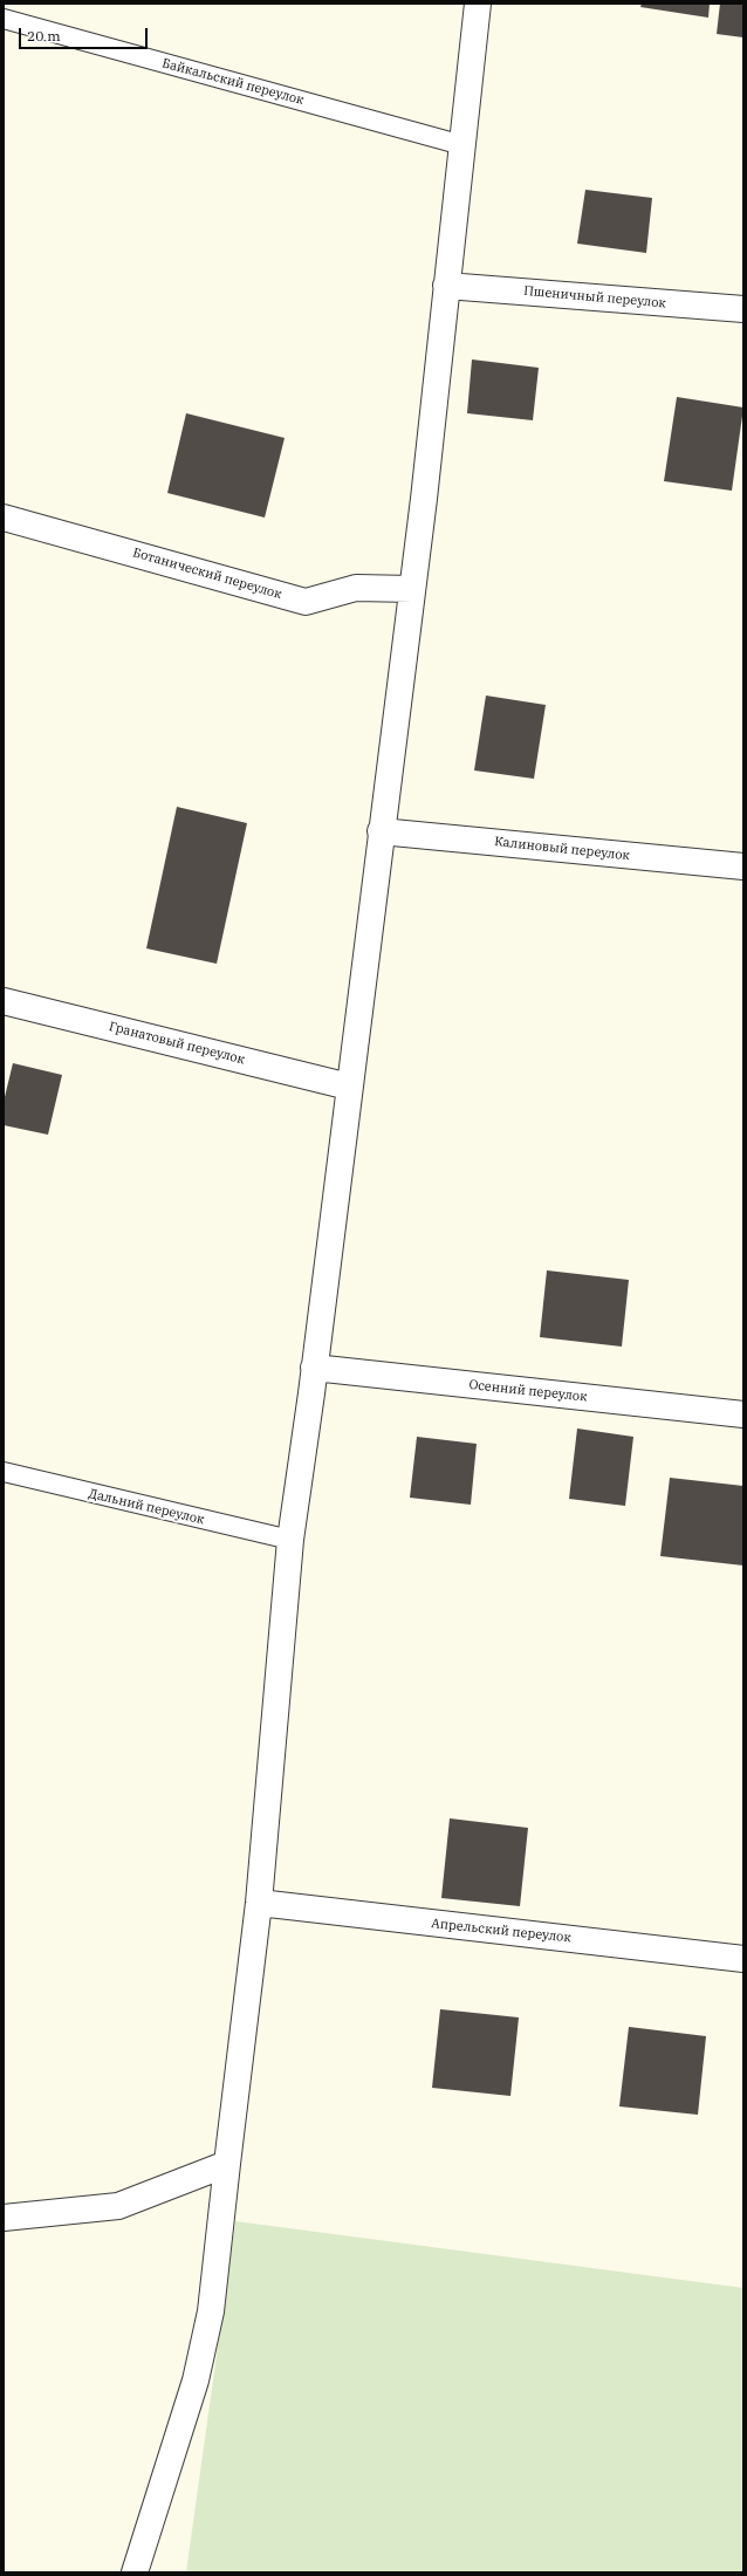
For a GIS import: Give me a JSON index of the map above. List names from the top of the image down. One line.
{"streets":{"street":["Пшеничный переулок","Ботанический переулок","Калиновый переулок","Гранатовый переулок","Осенний переулок","Апрельский переулок"],"lane":["Байкальский переулок","Дальний переулок"]},"scale_bar":"20 m"}
